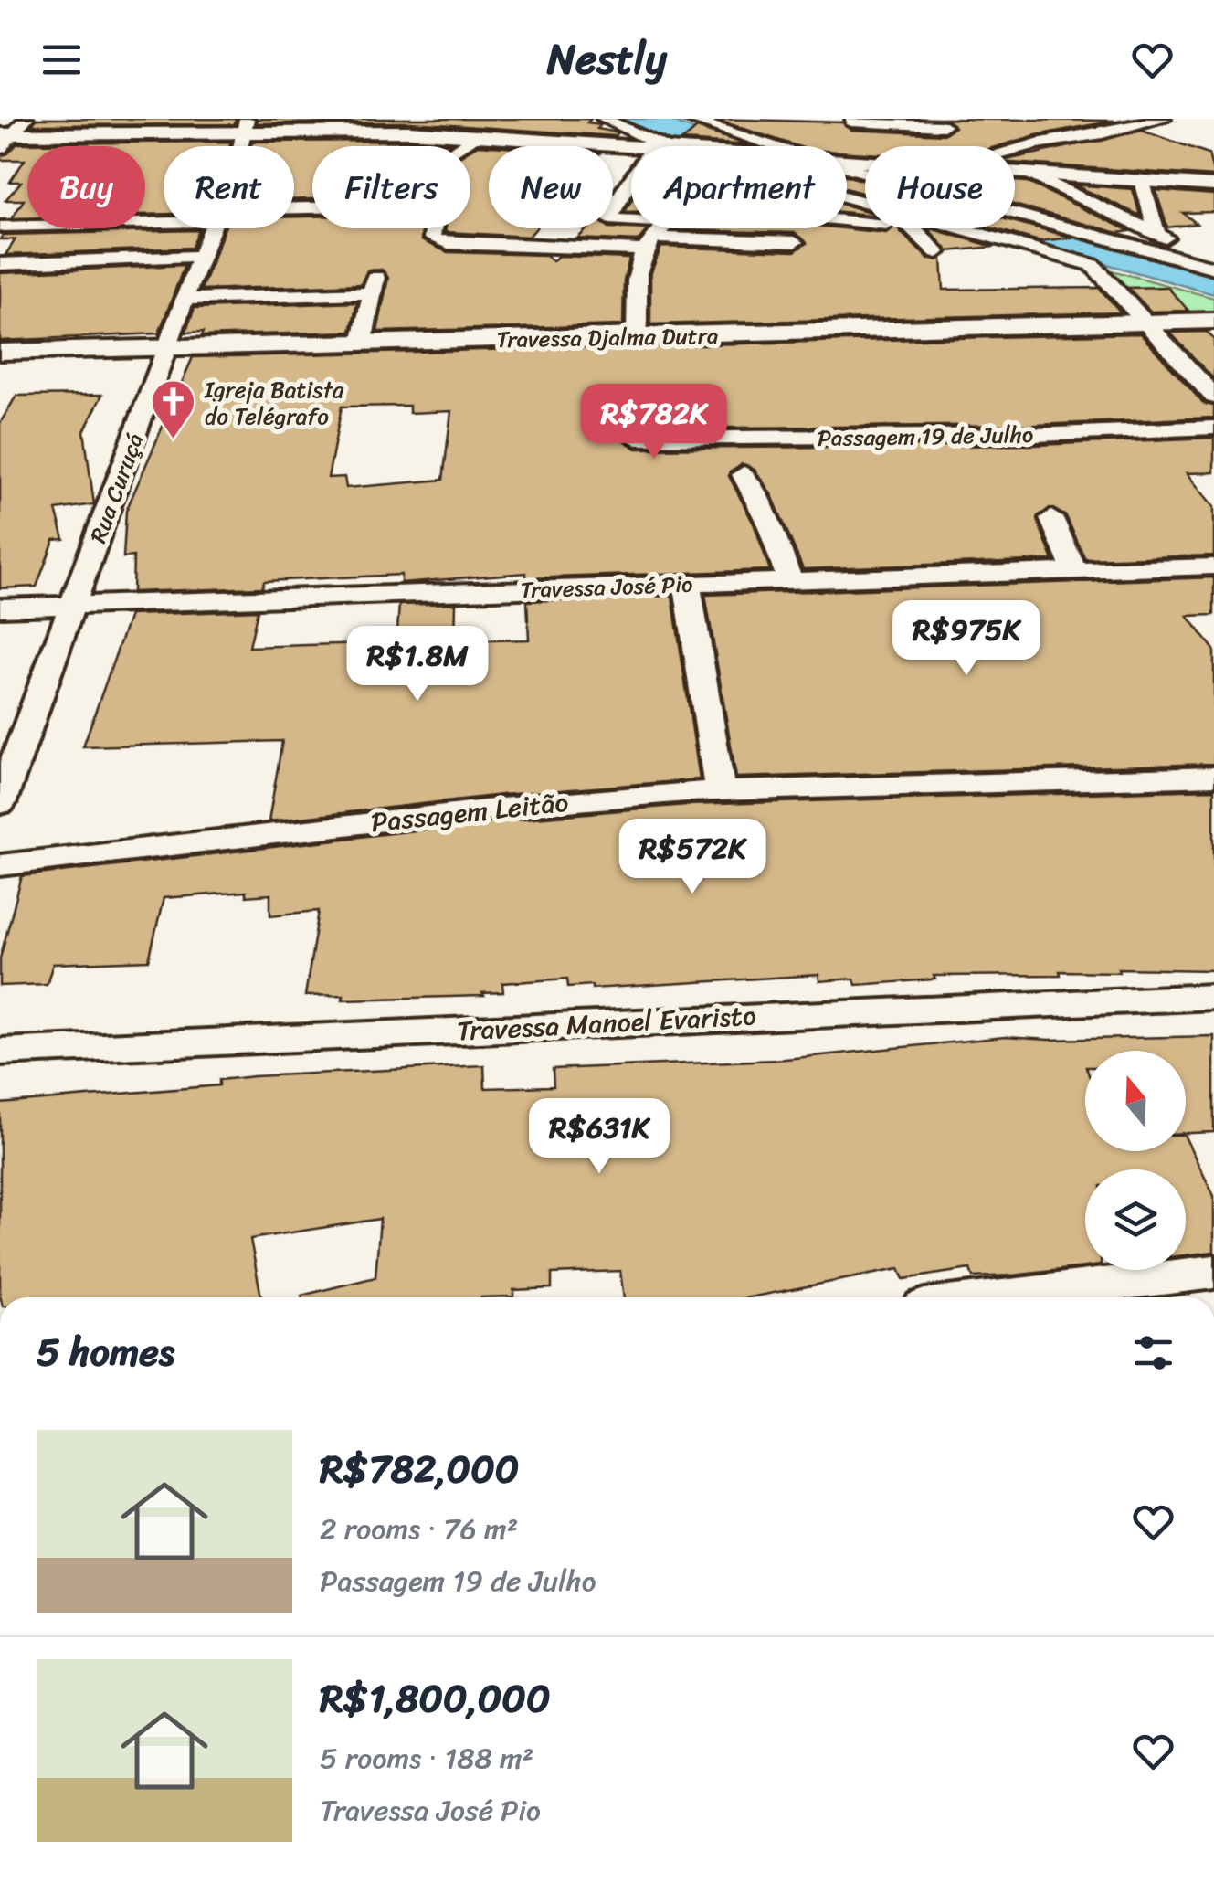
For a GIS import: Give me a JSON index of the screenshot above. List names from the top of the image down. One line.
{"streets":{"street":["Travessa Djalma Dutra","Passagem 19 de Julho","Rua Curuçá","Travessa José Pio","Passagem Leitão","Travessa Manoel Evaristo"]},"crossings":[["Travessa Djalma Dutra","Rua Curuçá"],["Rua Curuçá","Travessa José Pio"]],"places":{"church":["Igreja Batista do Telégrafo"]},"north":"top","page":{"header":"Nestly","chip":["Buy","Rent","Filters","New","Apartment","House"],"price":["R$782K","R$975K","R$1.8M","R$572K","R$631K"],"heading":"5 homes","list":[{"name":"R$782,000","note":"2 rooms · 76 m² · Passagem 19 de Julho"},{"name":"R$1,800,000","note":"5 rooms · 188 m² · Travessa José Pio"}]}}
